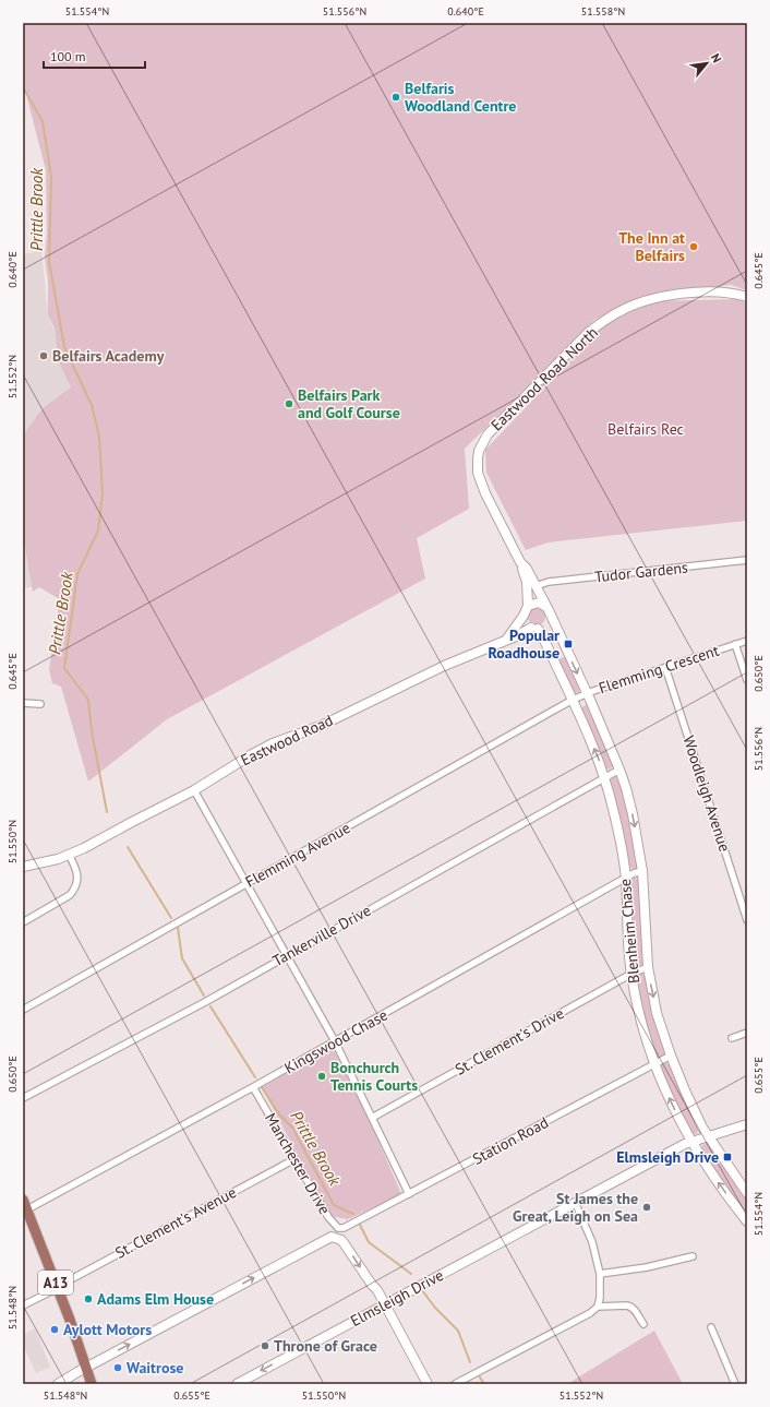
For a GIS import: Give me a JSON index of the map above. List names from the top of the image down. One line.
{"streets":{"main road":["A13"],"street":["Eastwood Road North","Tudor Gardens","Flemming Crescent","Eastwood Road","Woodleigh Avenue","Flemming Avenue","Blenheim Chase","Tankerville Drive","Kingswood Chase","St. Clement's Drive","Station Road","Manchester Drive","St. Clement's Avenue","Elmsleigh Drive"]},"crossings":[["Flemming Crescent","Woodleigh Avenue"],["Flemming Crescent","Flemming Avenue"],["Flemming Crescent","Blenheim Chase"],["Eastwood Road","Blenheim Chase"],["Flemming Avenue","Blenheim Chase"],["Blenheim Chase","Tankerville Drive"],["Blenheim Chase","Kingswood Chase"],["Blenheim Chase","St. Clement's Drive"],["Blenheim Chase","Station Road"],["Blenheim Chase","Elmsleigh Drive"],["Kingswood Chase","Manchester Drive"],["Kingswood Chase","A13"],["Station Road","Manchester Drive"],["Manchester Drive","St. Clement's Avenue"],["Manchester Drive","A13"],["Manchester Drive","Elmsleigh Drive"],["St. Clement's Avenue","A13"]],"one_way":["Manchester Drive"],"water":["Prittle Brook"],"parks":["Belfairs Rec"],"places":{"other":["Belfaris Woodland Centre","The Inn at Belfairs","Belfairs Academy","Belfairs Park and Golf Course","Bonchurch Tennis Courts","St James the Great, Leigh on Sea","Adams Elm House","Aylott Motors","Throne of Grace","Waitrose"],"transit":["Popular Roadhouse","Elmsleigh Drive"]},"scale_bar":"100 m","north":"top right","coordinates":["51.554°N","51.556°N","0.640°E","51.558°N","0.645°E","51.552°N","0.650°E","51.550°N","0.655°E","51.548°N"]}
